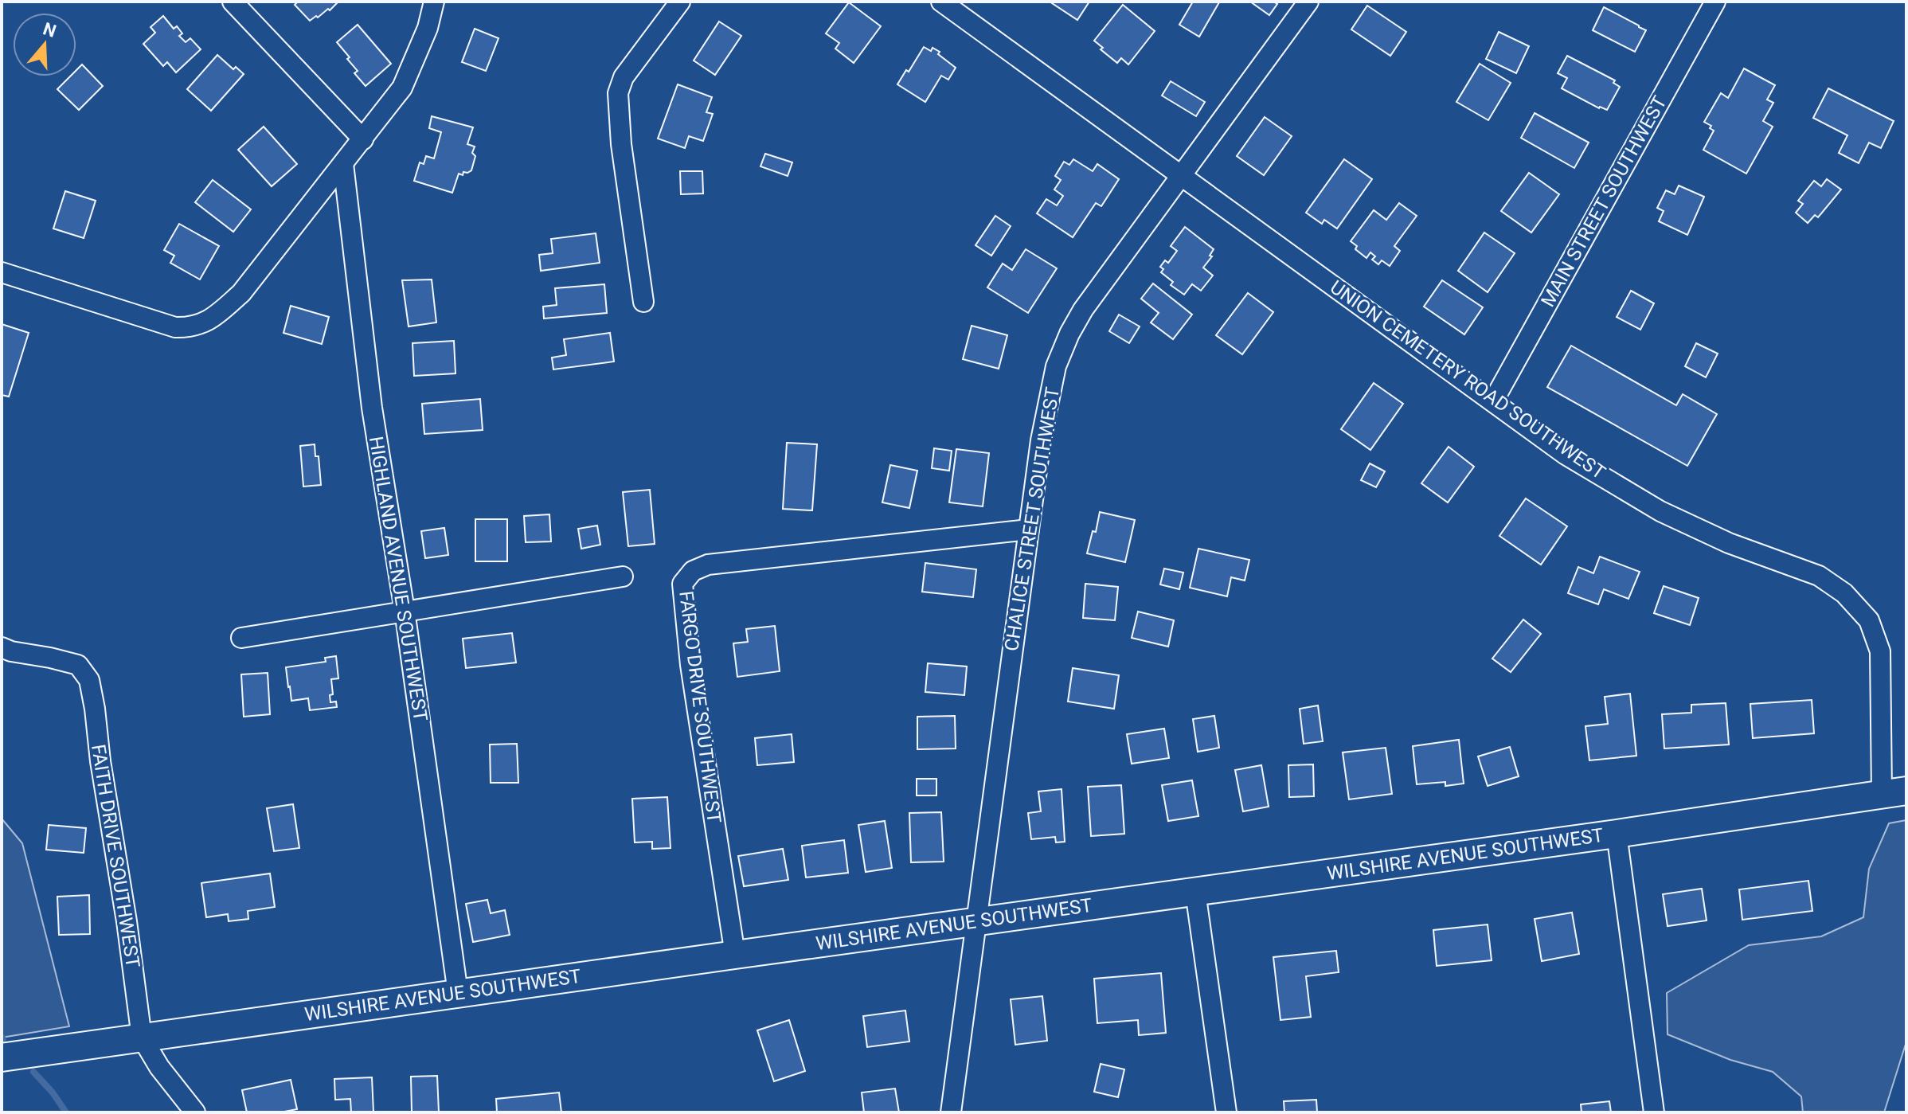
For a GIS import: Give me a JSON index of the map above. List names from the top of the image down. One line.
{"streets":{"street":["MAIN STREET SOUTHWEST","UNION CEMETERY ROAD SOUTHWEST","CHALICE STREET SOUTHWEST","HIGHLAND AVENUE SOUTHWEST","FARGO DRIVE SOUTHWEST","WILSHIRE AVENUE SOUTHWEST","FAITH DRIVE SOUTHWEST"]},"crossings":[["MAIN STREET SOUTHWEST","UNION CEMETERY ROAD SOUTHWEST"],["UNION CEMETERY ROAD SOUTHWEST","CHALICE STREET SOUTHWEST"],["UNION CEMETERY ROAD SOUTHWEST","WILSHIRE AVENUE SOUTHWEST"],["CHALICE STREET SOUTHWEST","FARGO DRIVE SOUTHWEST"],["CHALICE STREET SOUTHWEST","WILSHIRE AVENUE SOUTHWEST"],["HIGHLAND AVENUE SOUTHWEST","WILSHIRE AVENUE SOUTHWEST"],["FARGO DRIVE SOUTHWEST","WILSHIRE AVENUE SOUTHWEST"],["WILSHIRE AVENUE SOUTHWEST","FAITH DRIVE SOUTHWEST"]],"north":"top"}
